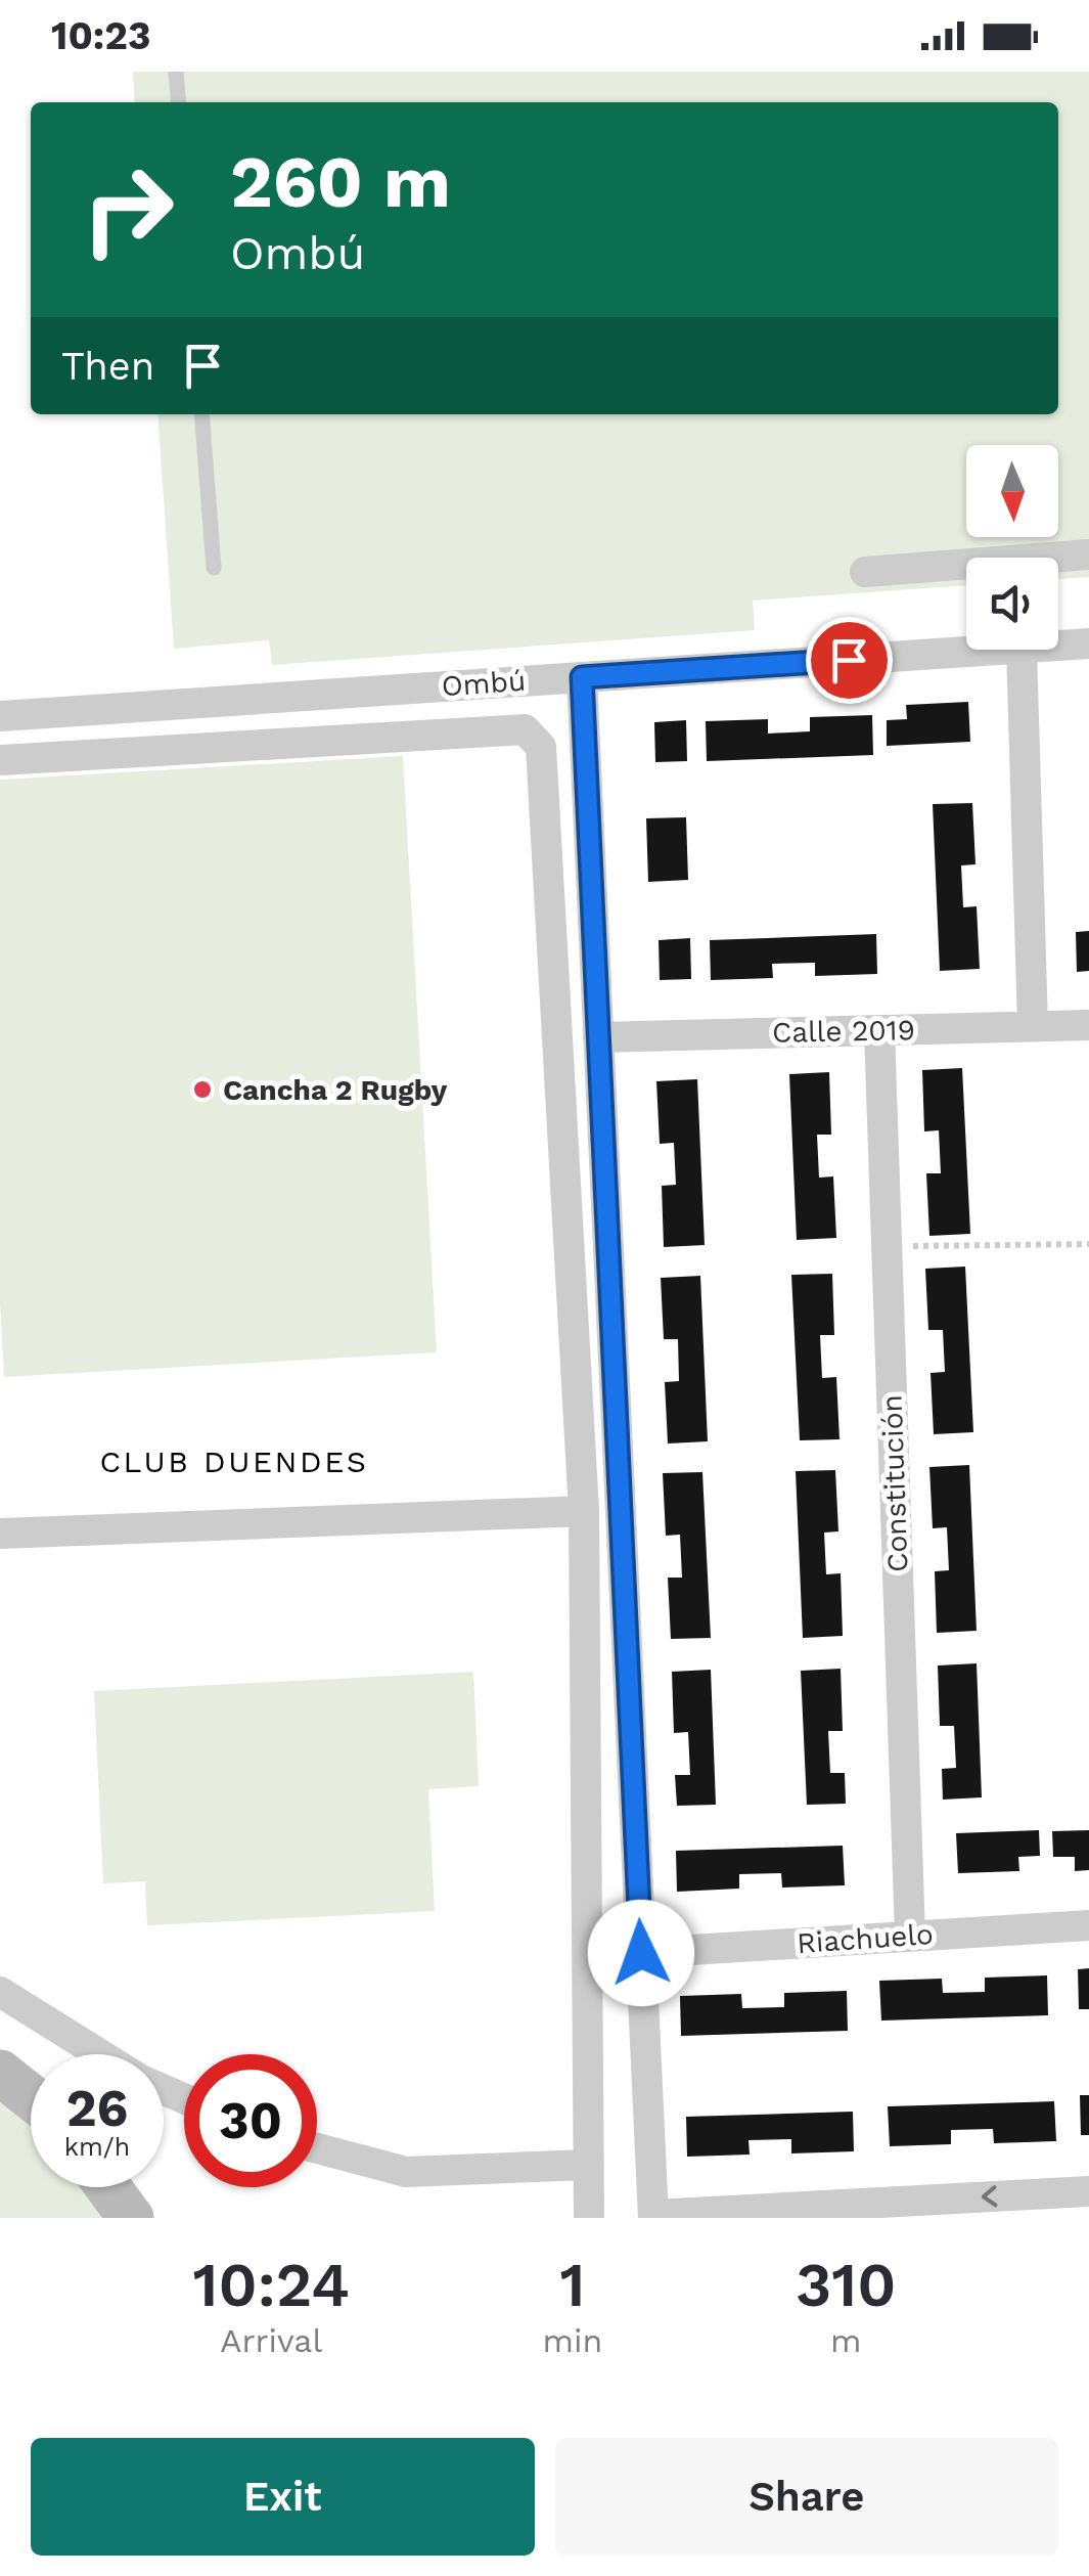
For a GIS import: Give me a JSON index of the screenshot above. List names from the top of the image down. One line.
{"streets":{"street":["Ombú","Calle 2019","Constitución","Riachuelo"]},"crossings":[["Calle 2019","Constitución"],["Constitución","Riachuelo"]],"districts":["CLUB DUENDES"],"places":["Cancha 2 Rugby"],"north":"bottom","page":{"status":"10:23","turn":["260 m","Ombú"],"then":"Then","speed":"26 km/h","limit":"30","eta":["10:24","Arrival","1","min","310","m"],"buttons":["Exit","Share"]}}
